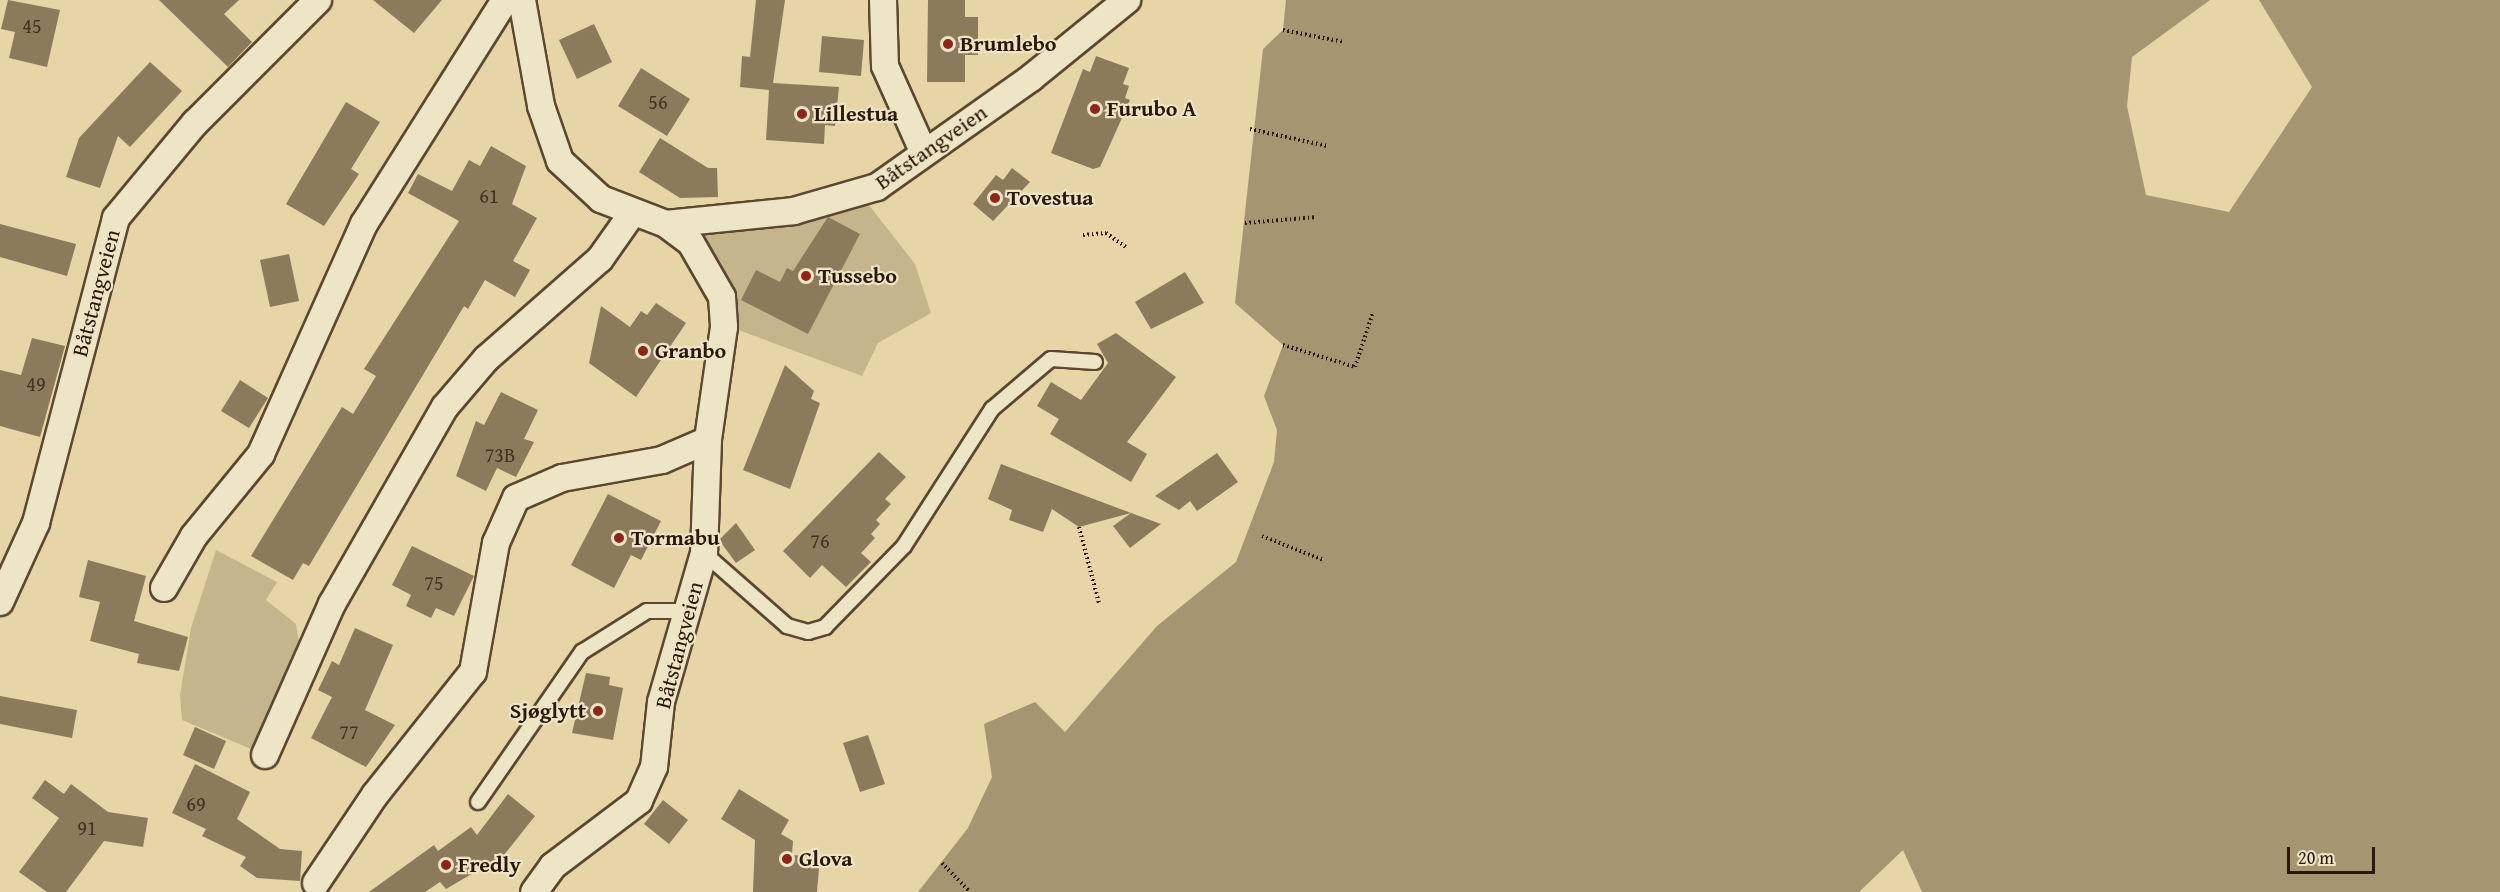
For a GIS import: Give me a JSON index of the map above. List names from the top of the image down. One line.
{"streets":{"street":["Båtstangveien"]},"places":["Brumlebo","Furubo A","Lillestua","Tovestua","Tussebo","Granbo","Tormabu","Sjøglytt","Glova","Fredly"],"house_numbers":["45","56","61","49","73B","76","75","77","69","91"],"scale_bar":"20 m"}
